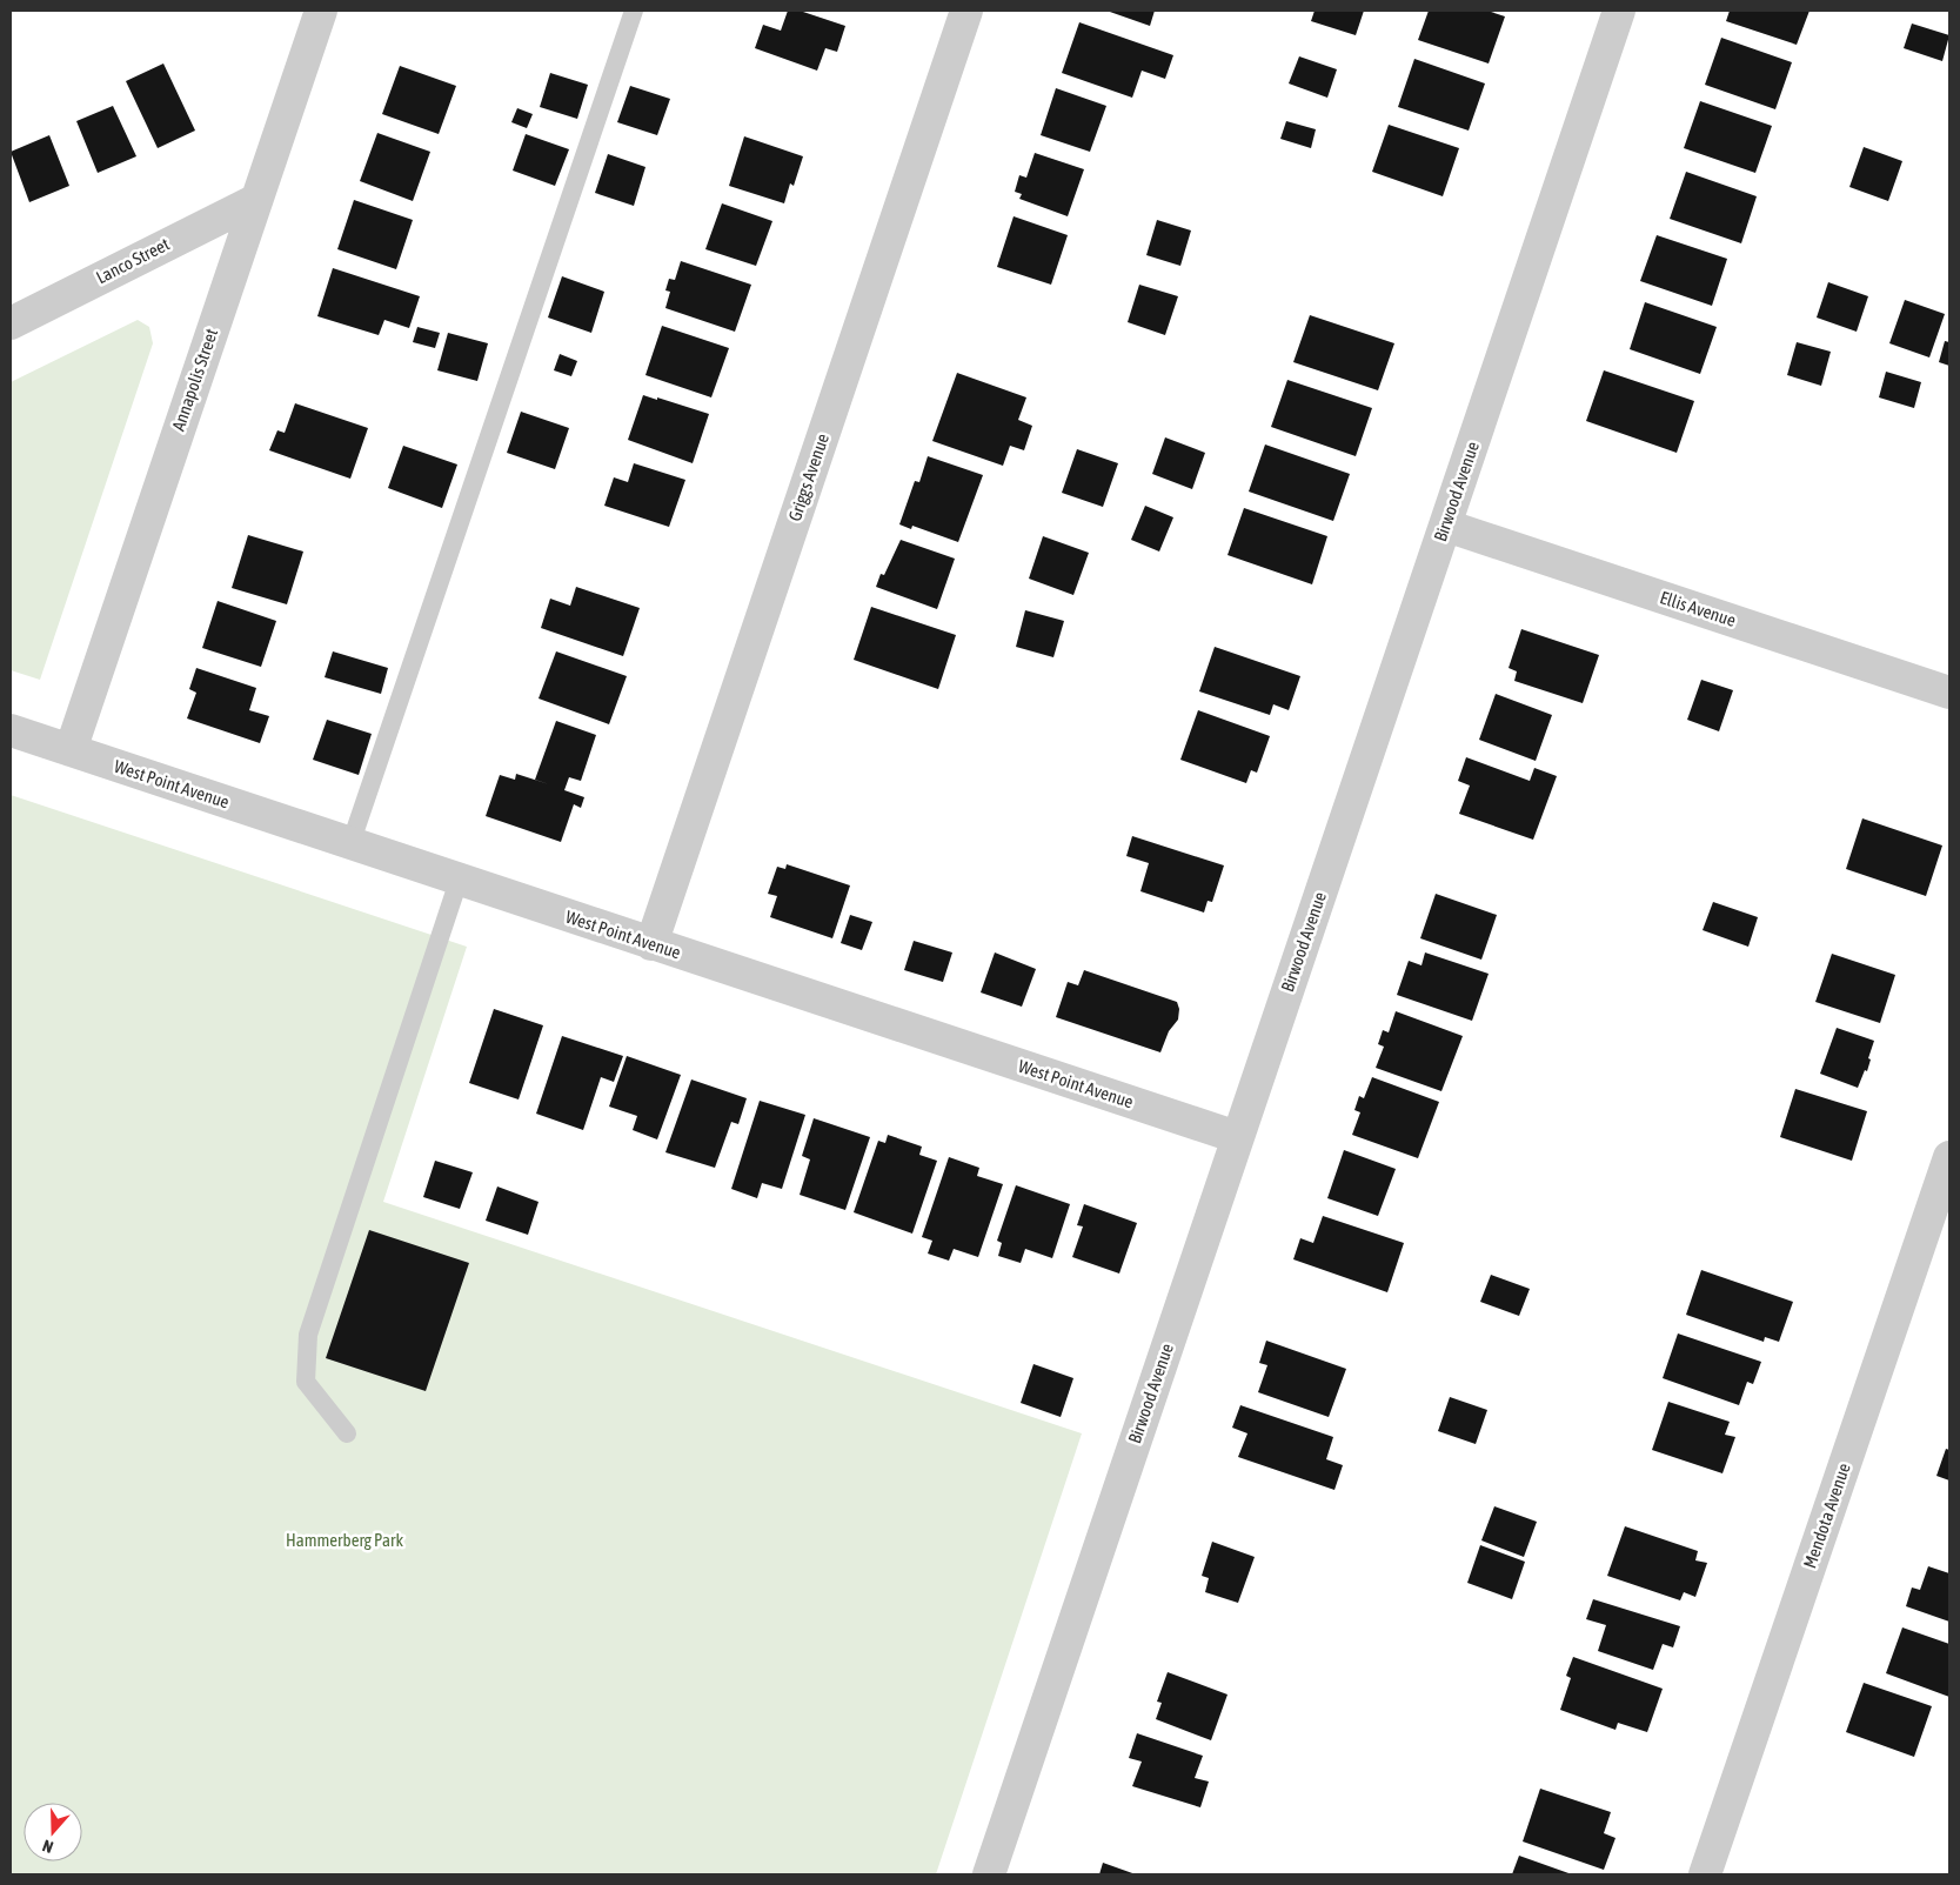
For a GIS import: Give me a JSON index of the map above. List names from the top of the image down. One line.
{"streets":{"street":["Lanco Street","Annapolis Street","Griggs Avenue","Birwood Avenue","Ellis Avenue","West Point Avenue","Mendota Avenue"]},"crossings":[["Lanco Street","Annapolis Street"],["Annapolis Street","West Point Avenue"],["Griggs Avenue","West Point Avenue"],["Birwood Avenue","Ellis Avenue"],["Birwood Avenue","West Point Avenue"]],"parks":["Hammerberg Park"],"north":"bottom"}
